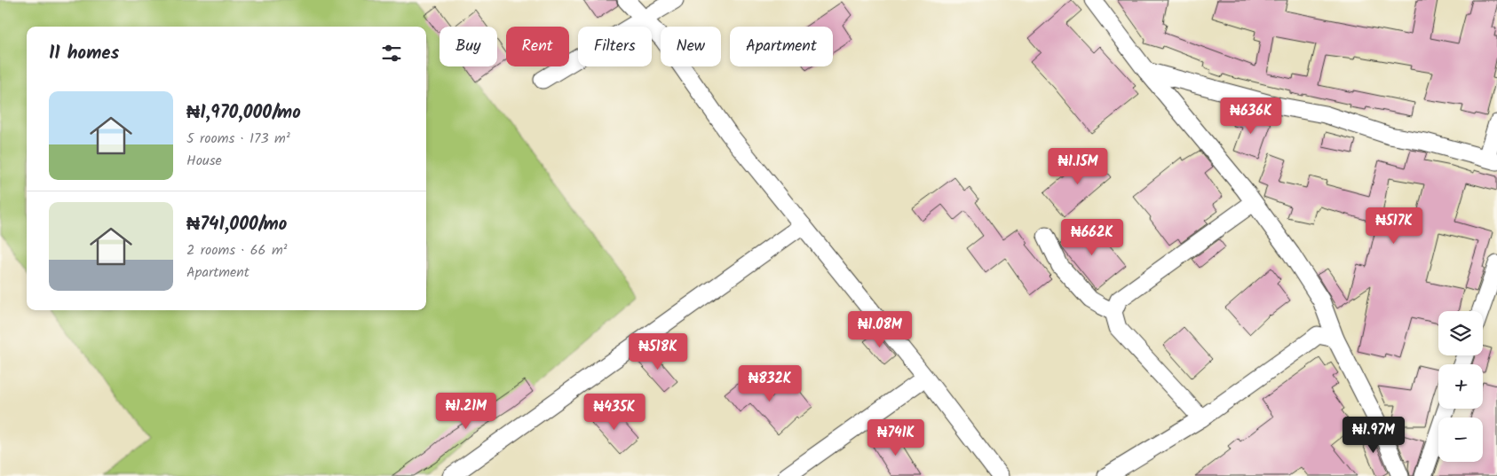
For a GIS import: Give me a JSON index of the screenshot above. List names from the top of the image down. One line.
{"page":{"chip":["Buy","Rent","Filters","New","Apartment"],"heading":"11 homes","list":[{"name":"₦1,970,000/mo","note":"5 rooms · 173 m² · House"},{"name":"₦741,000/mo","note":"2 rooms · 66 m² · Apartment"}],"price":["₦636K","₦1.15M","₦517K","₦662K","₦1.08M","₦518K","₦832K","₦1.21M","₦435K","₦1.97M","₦741K"],"map_buttons":["+","−"]}}
